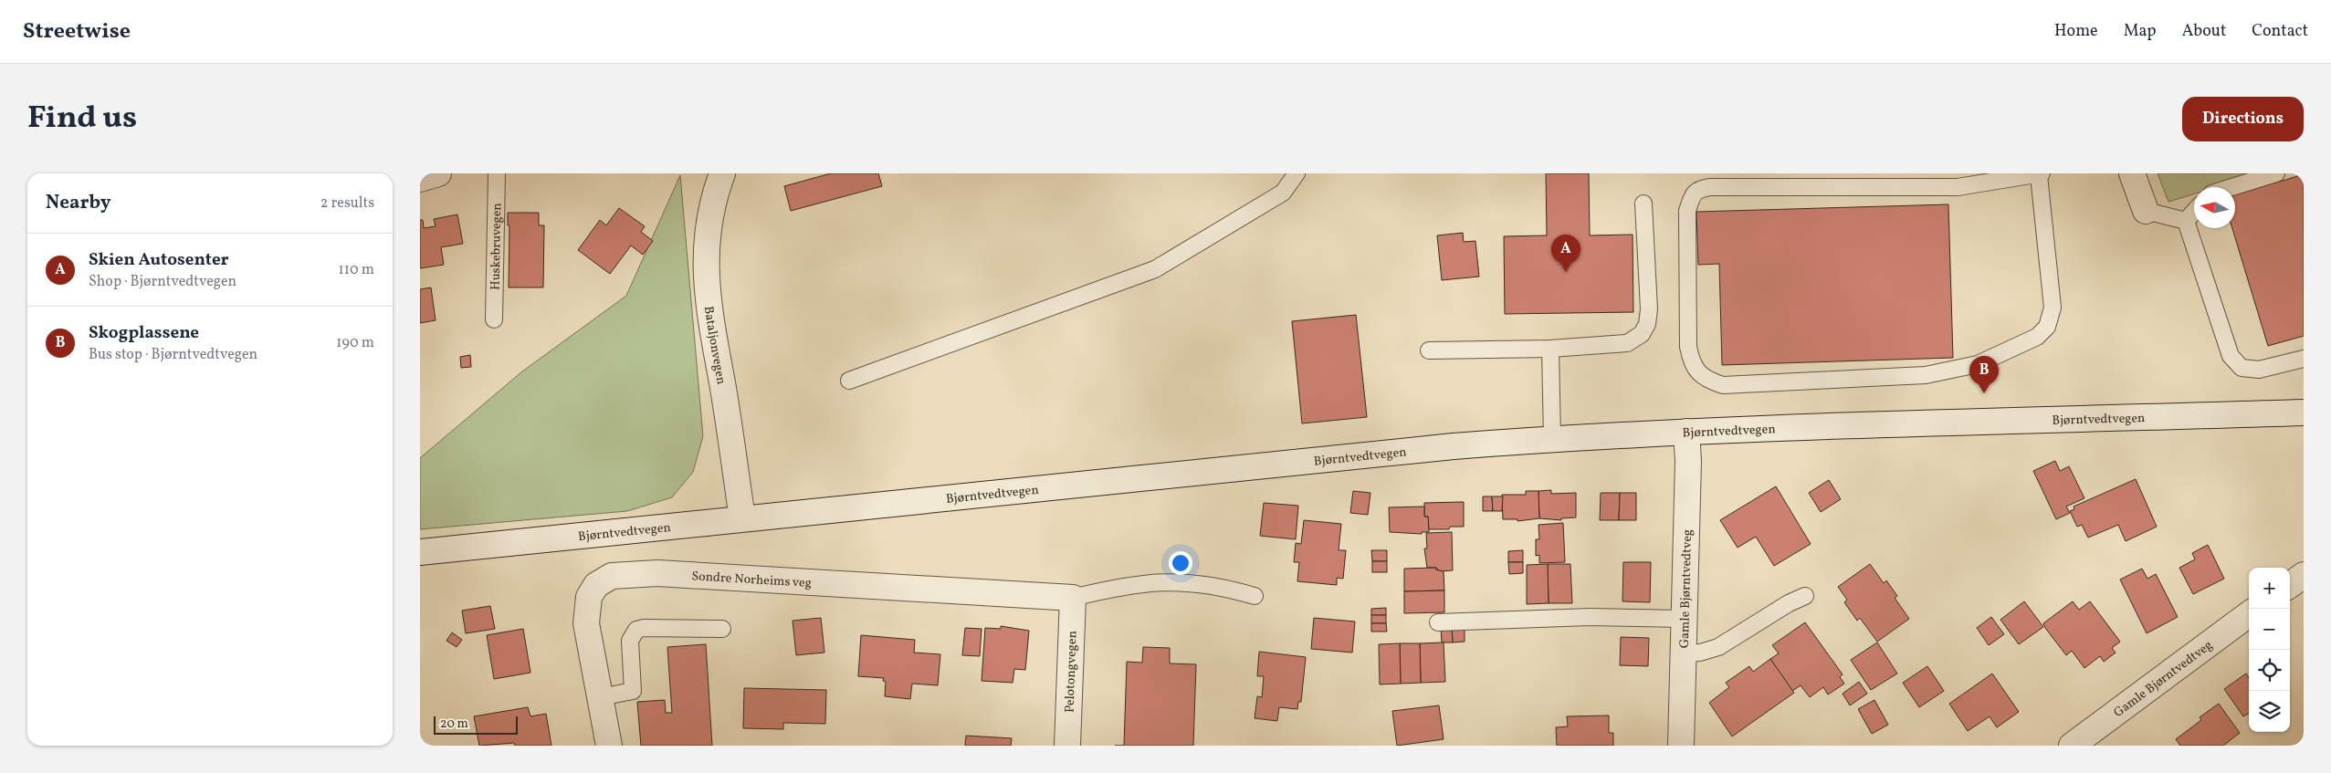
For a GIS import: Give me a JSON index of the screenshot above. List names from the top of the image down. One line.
{"streets":{"main road":["Bataljonvegen","Bjørntvedtvegen","Sondre Norheims veg","Gamle Bjørntvedtveg","Pelotongvegen"],"lane":["Huskebruvegen"]},"crossings":[["Bataljonvegen","Bjørntvedtvegen"],["Bjørntvedtvegen","Gamle Bjørntvedtveg"],["Sondre Norheims veg","Pelotongvegen"]],"scale_bar":"20 m","north":"left","page":{"header":"Streetwise","nav":["Home","Map","About","Contact"],"title":"Find us","buttons":"Directions","heading":["Nearby","2 results"],"list":[{"mark":"A","name":"Skien Autosenter","note":"Shop · Bjørntvedtvegen","value":"110 m"},{"mark":"B","name":"Skogplassene","note":"Bus stop · Bjørntvedtvegen","value":"190 m"}],"pins":["A","B"],"map_buttons":["+","−"],"scale":"20 m"}}
